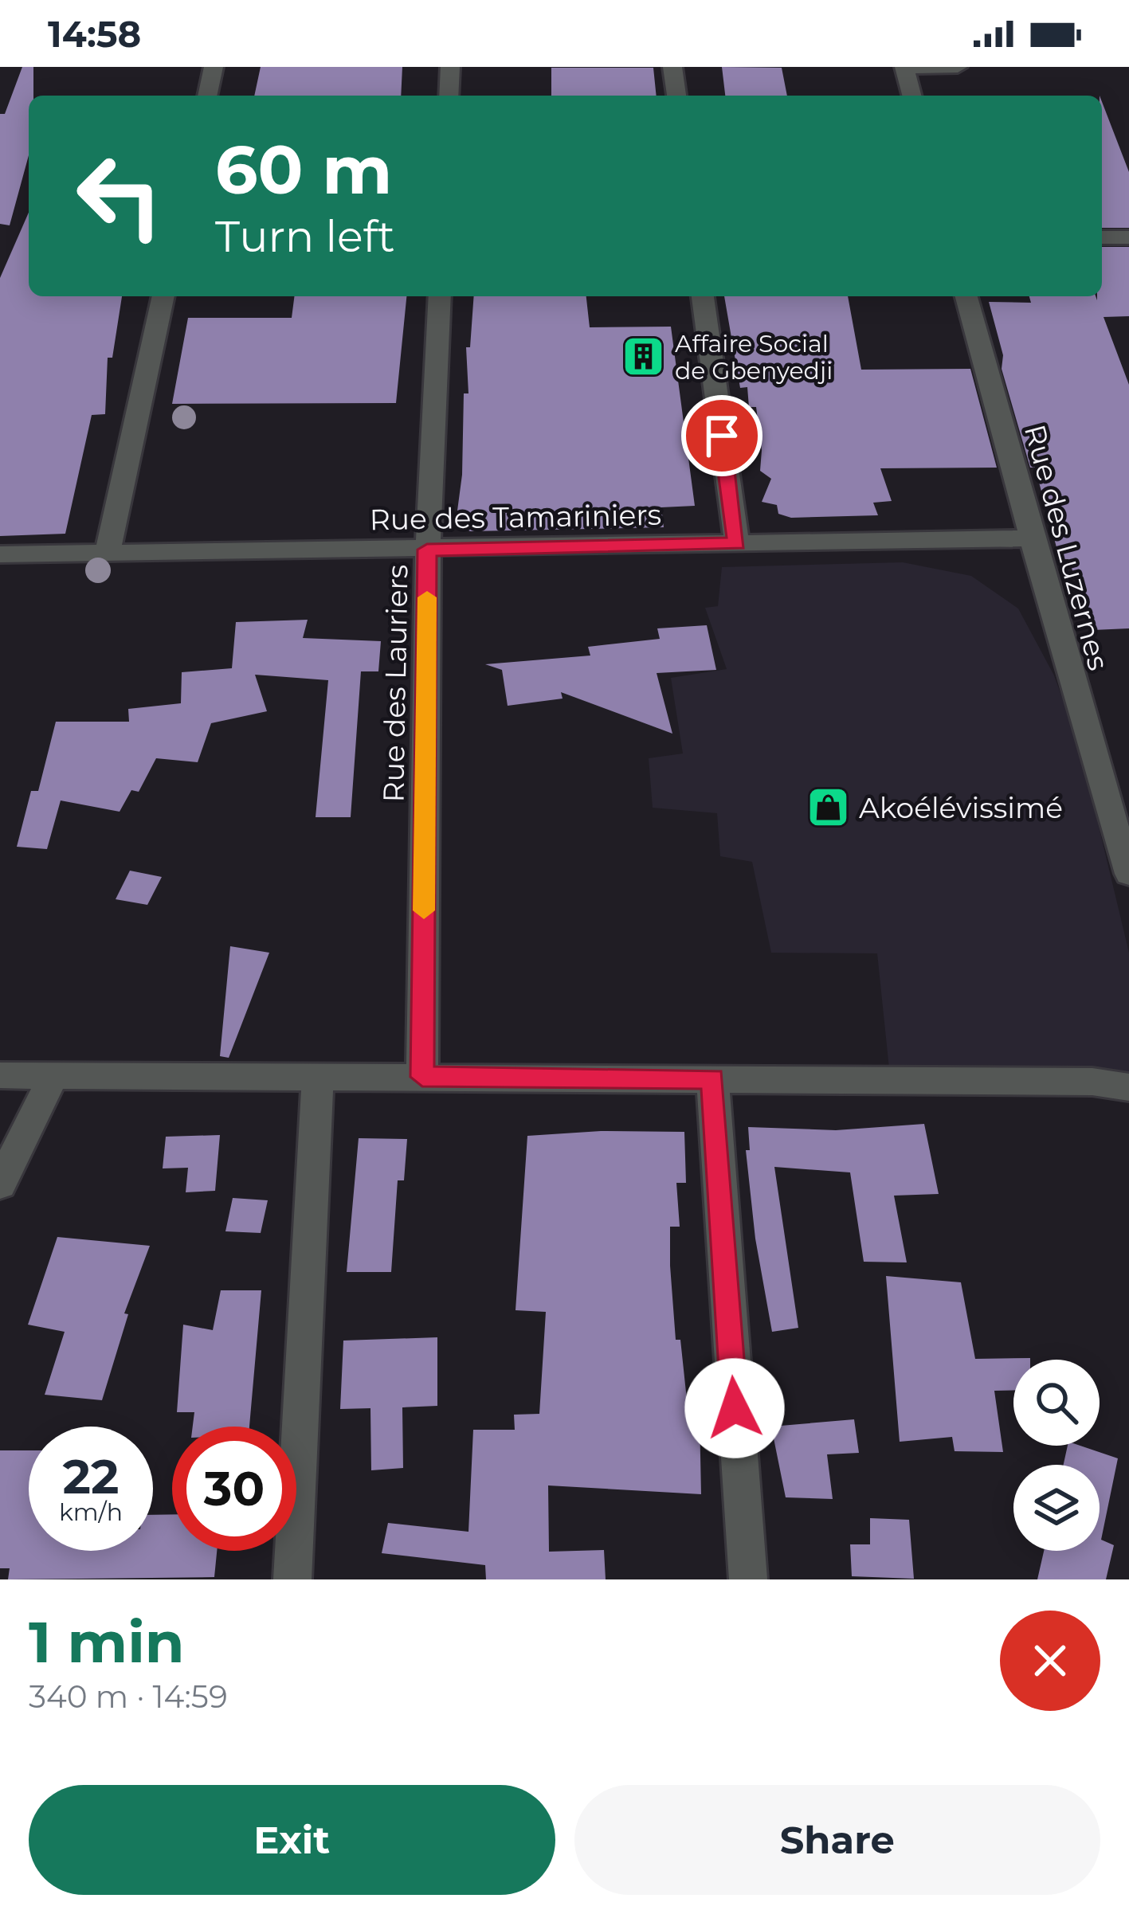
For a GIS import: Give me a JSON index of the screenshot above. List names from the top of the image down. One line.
{"streets":{"street":["Rue des Tamariniers","Rue des Luzernes","Rue des Lauriers"]},"crossings":[["Rue des Tamariniers","Rue des Luzernes"],["Rue des Tamariniers","Rue des Lauriers"]],"places":{"building":["Affaire Social de Gbenyedji"],"shop":["Akoélévissimé"]},"page":{"status":"14:58","turn":["60 m","Turn left"],"speed":"22 km/h","limit":"30","heading":["1 min","340 m · 14:59"],"buttons":["Exit","Share"]}}
